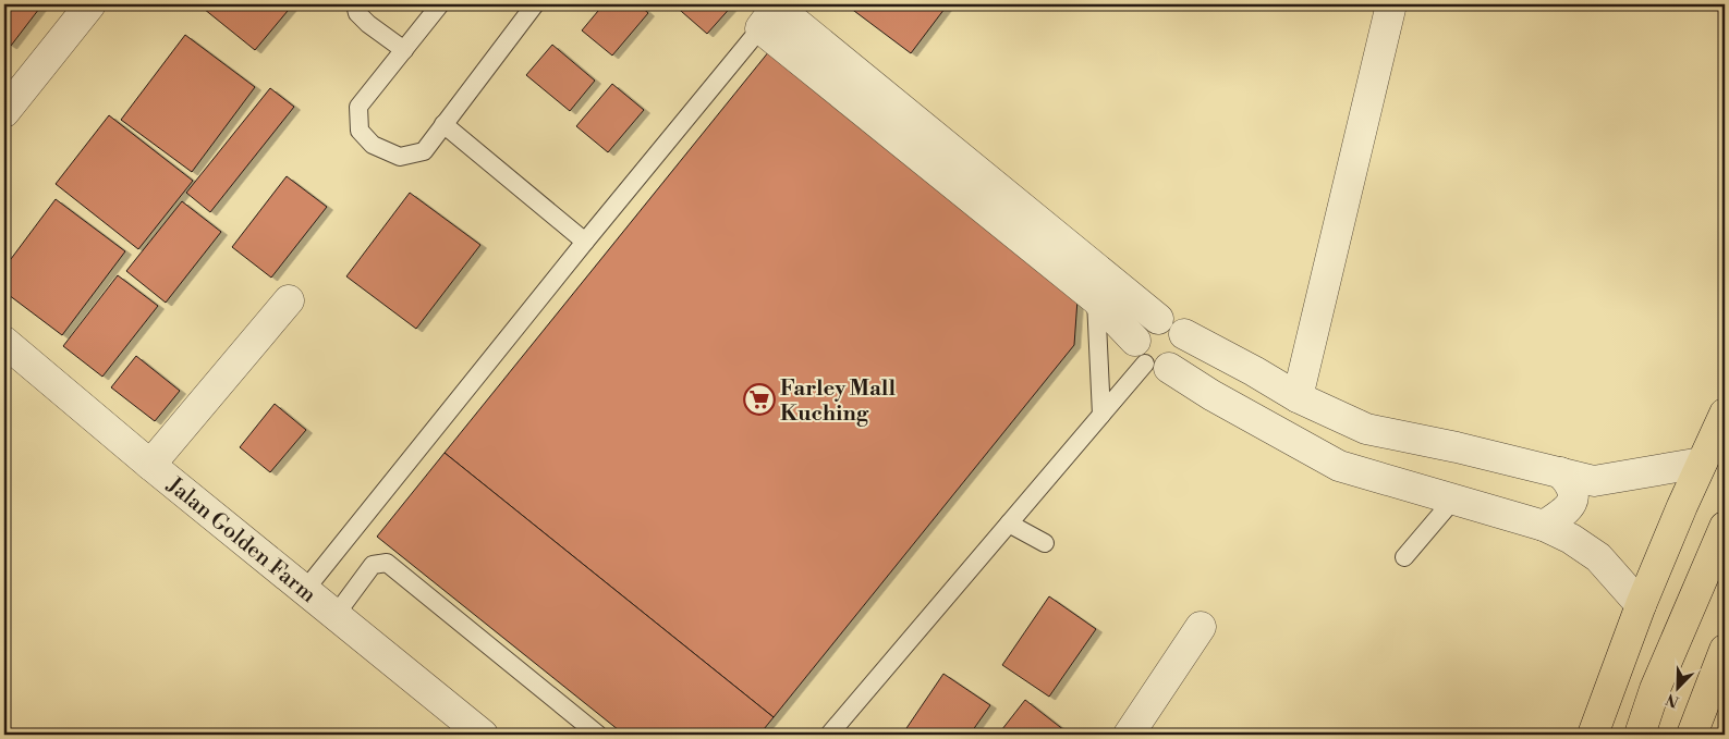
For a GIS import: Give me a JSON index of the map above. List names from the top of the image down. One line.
{"streets":{"street":["Jalan Golden Farm"]},"places":{"supermarket":["Farley Mall Kuching"]},"north":"bottom left"}
